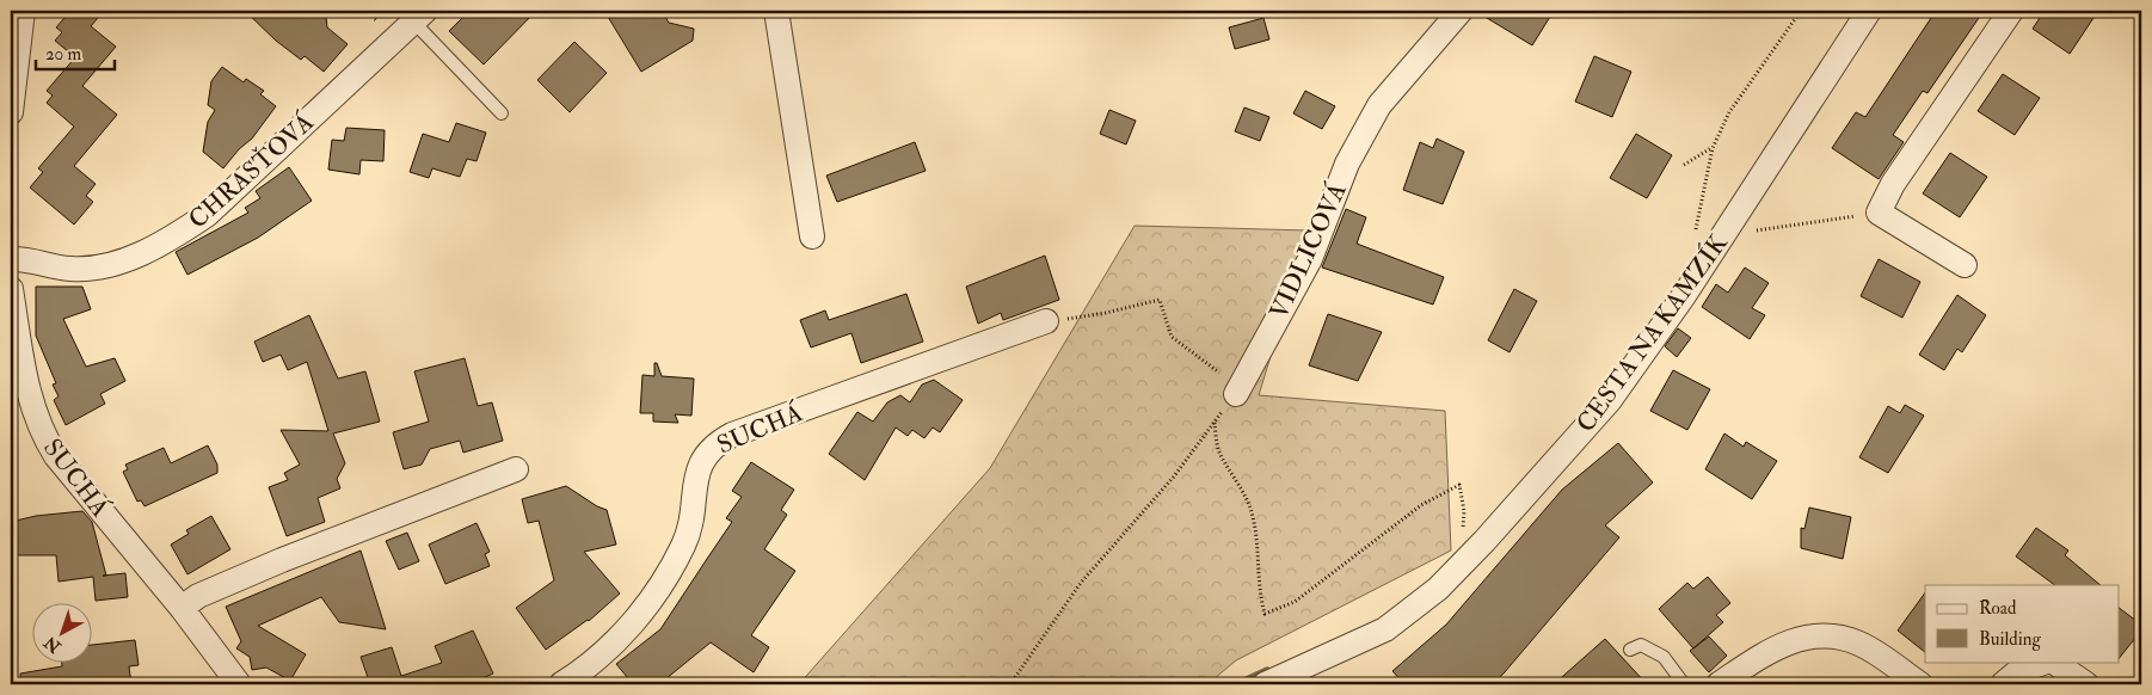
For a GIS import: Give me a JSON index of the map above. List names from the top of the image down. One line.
{"streets":{"street":["CHRASŤOVÁ","VIDLICOVÁ","CESTA NA KAMZÍK","SUCHÁ"]},"legend":["Road","Building"],"scale_bar":"20 m","north":"bottom left"}
